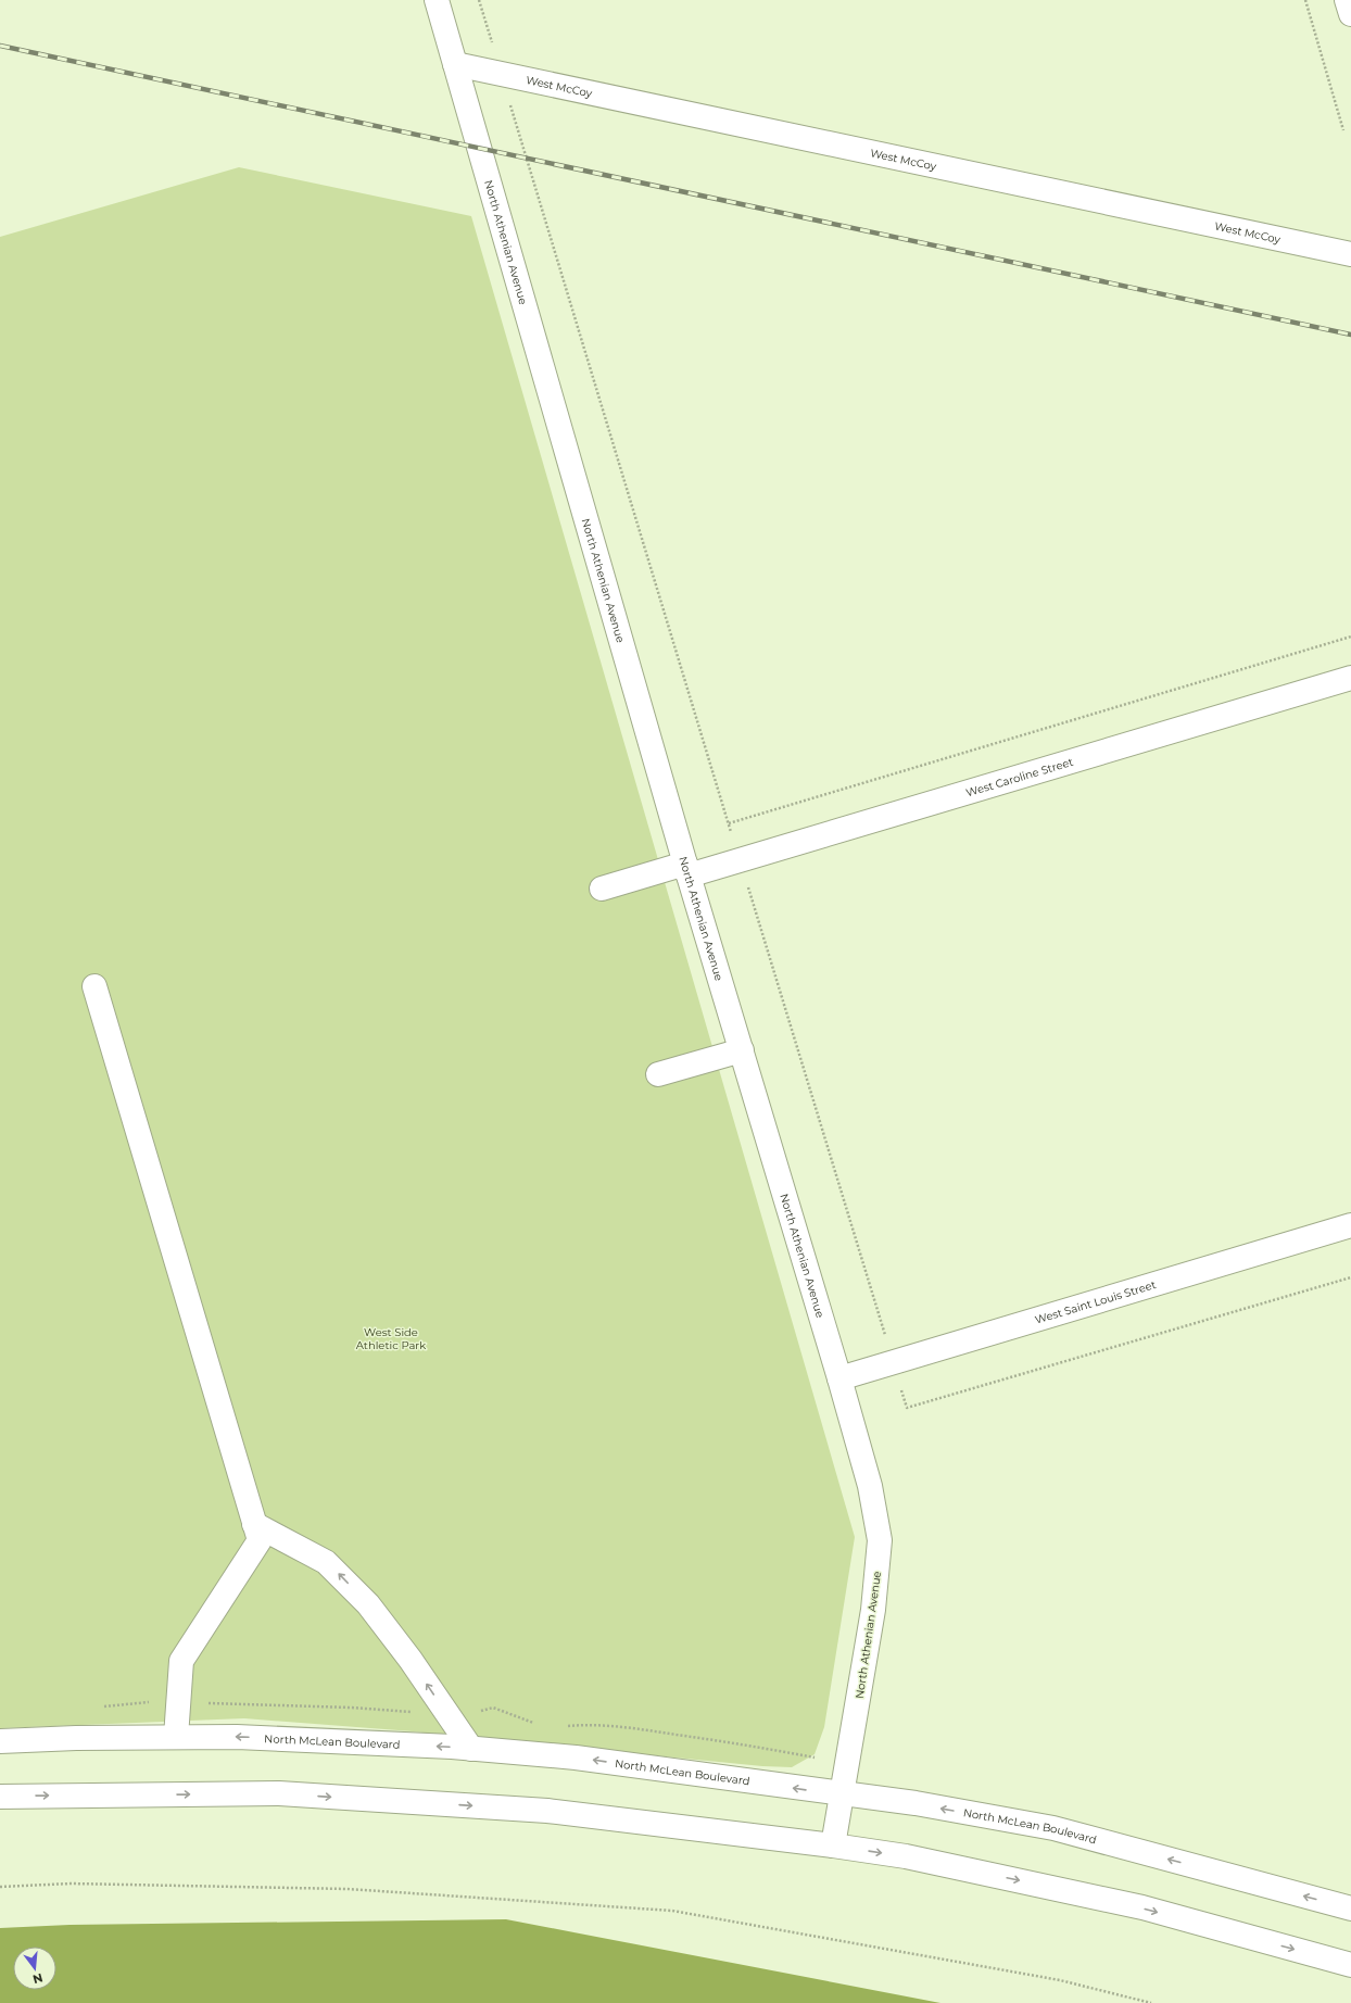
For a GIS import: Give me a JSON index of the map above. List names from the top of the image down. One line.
{"streets":{"street":["West McCoy","North Athenian Avenue","West Caroline Street","West Saint Louis Street","North McLean Boulevard"]},"crossings":[["West McCoy","North Athenian Avenue"],["North Athenian Avenue","West Caroline Street"],["North Athenian Avenue","West Saint Louis Street"],["North Athenian Avenue","North McLean Boulevard"]],"parks":["West Side Athletic Park"],"north":"bottom"}
